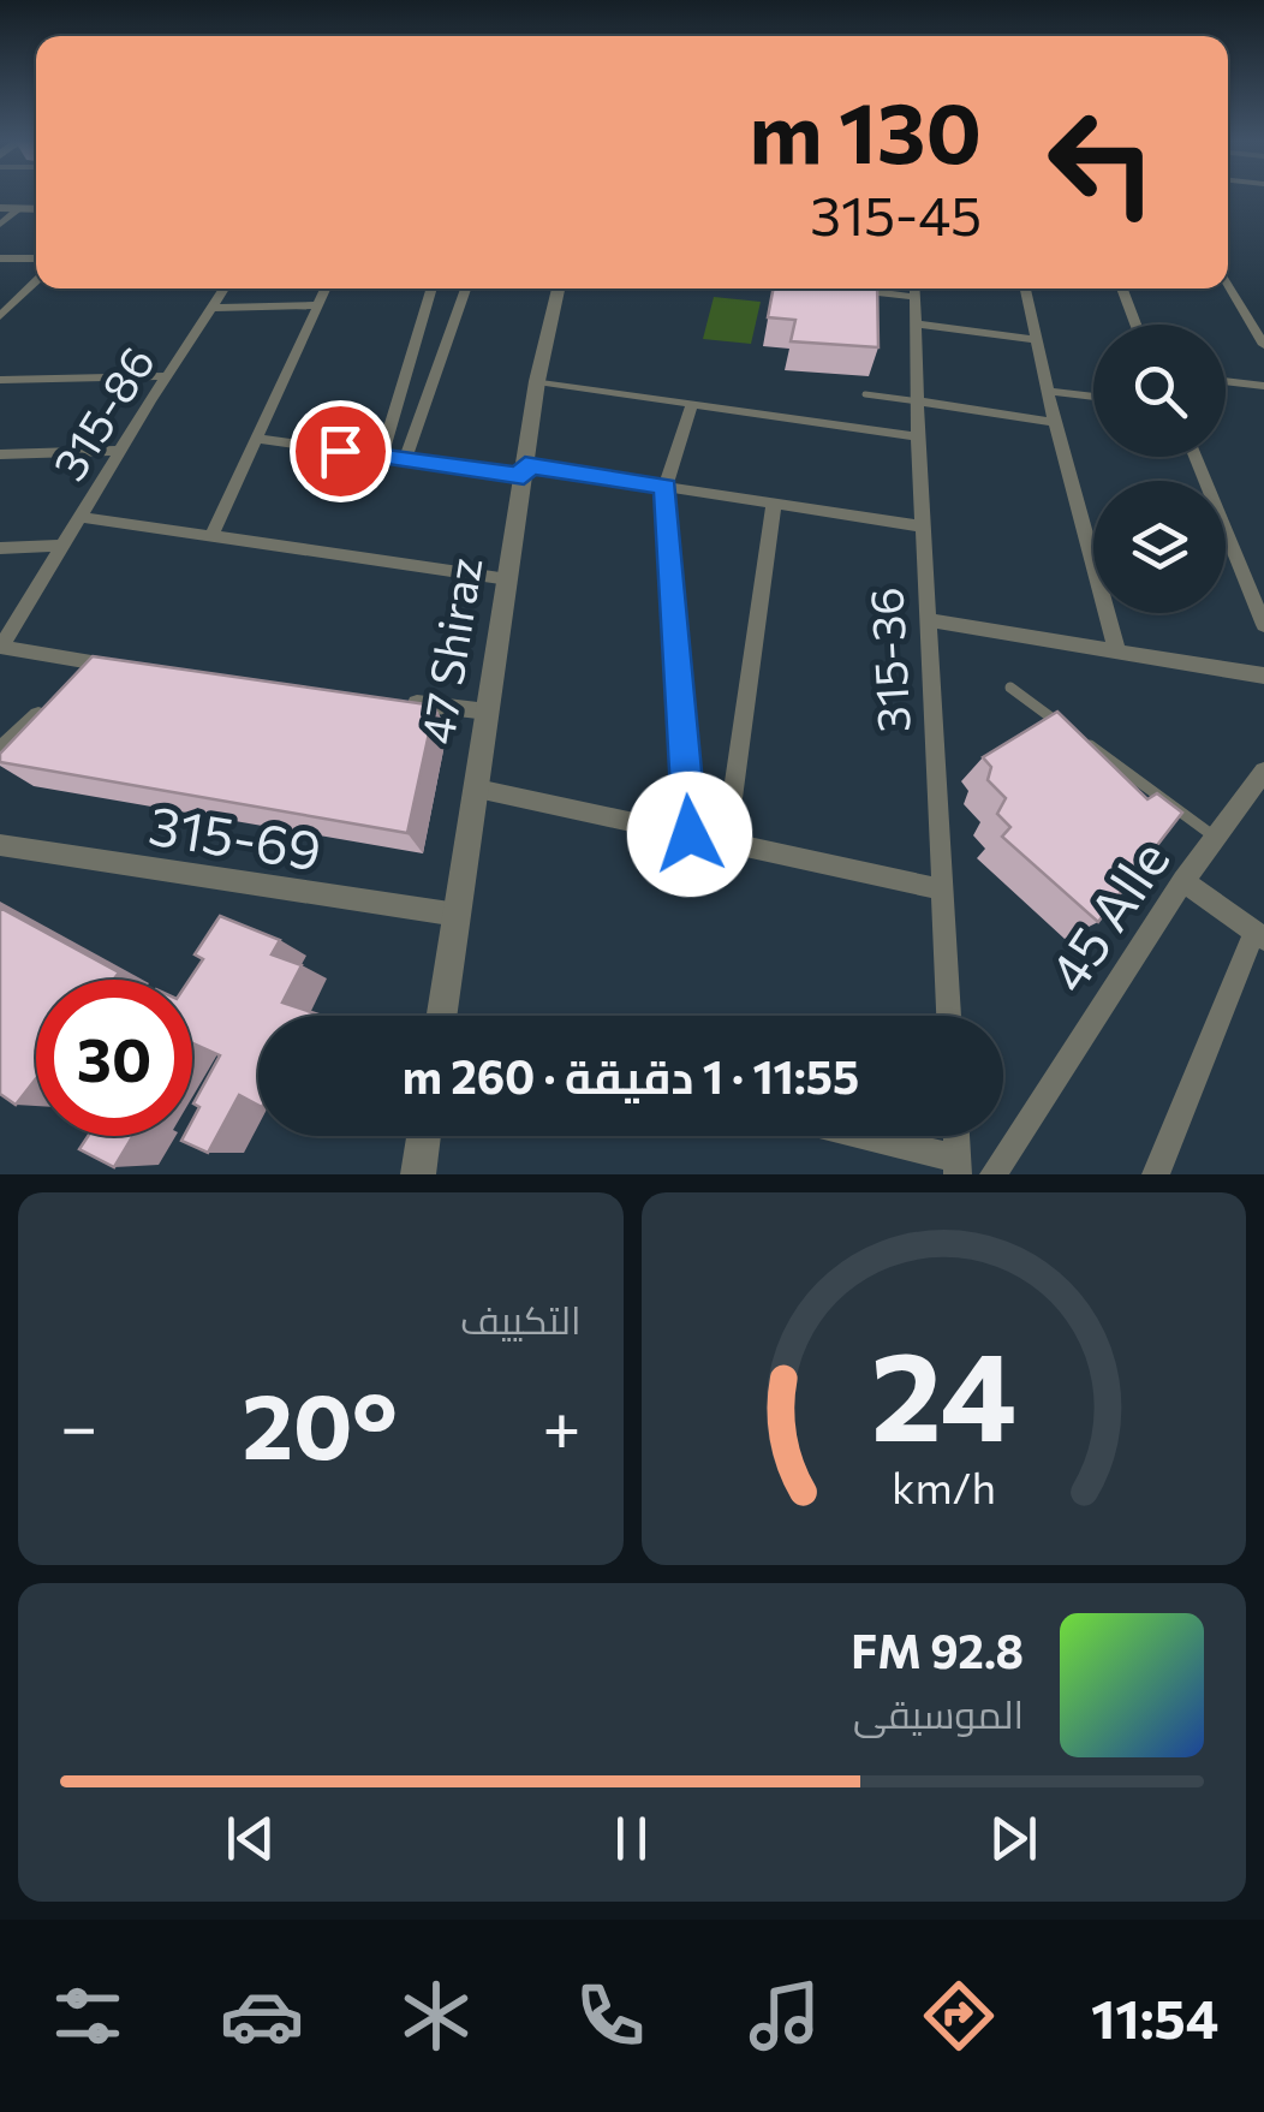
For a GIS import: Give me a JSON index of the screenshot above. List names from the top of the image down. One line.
{"streets":{"street":["315-86","47 Shiraz","315-36","315-69","45 Alle"]},"crossings":[["47 Shiraz","315-69"]],"page":{"turn":["130 m","315-45"],"limit":"30","trip":"11:55 · 1 دقيقة · 260 m","tile":"التكييف","heat":["−","20°","+"],"song":["92.8 FM","الموسيقى"],"tabs":"11:54","gauge":["24","km/h"]}}
